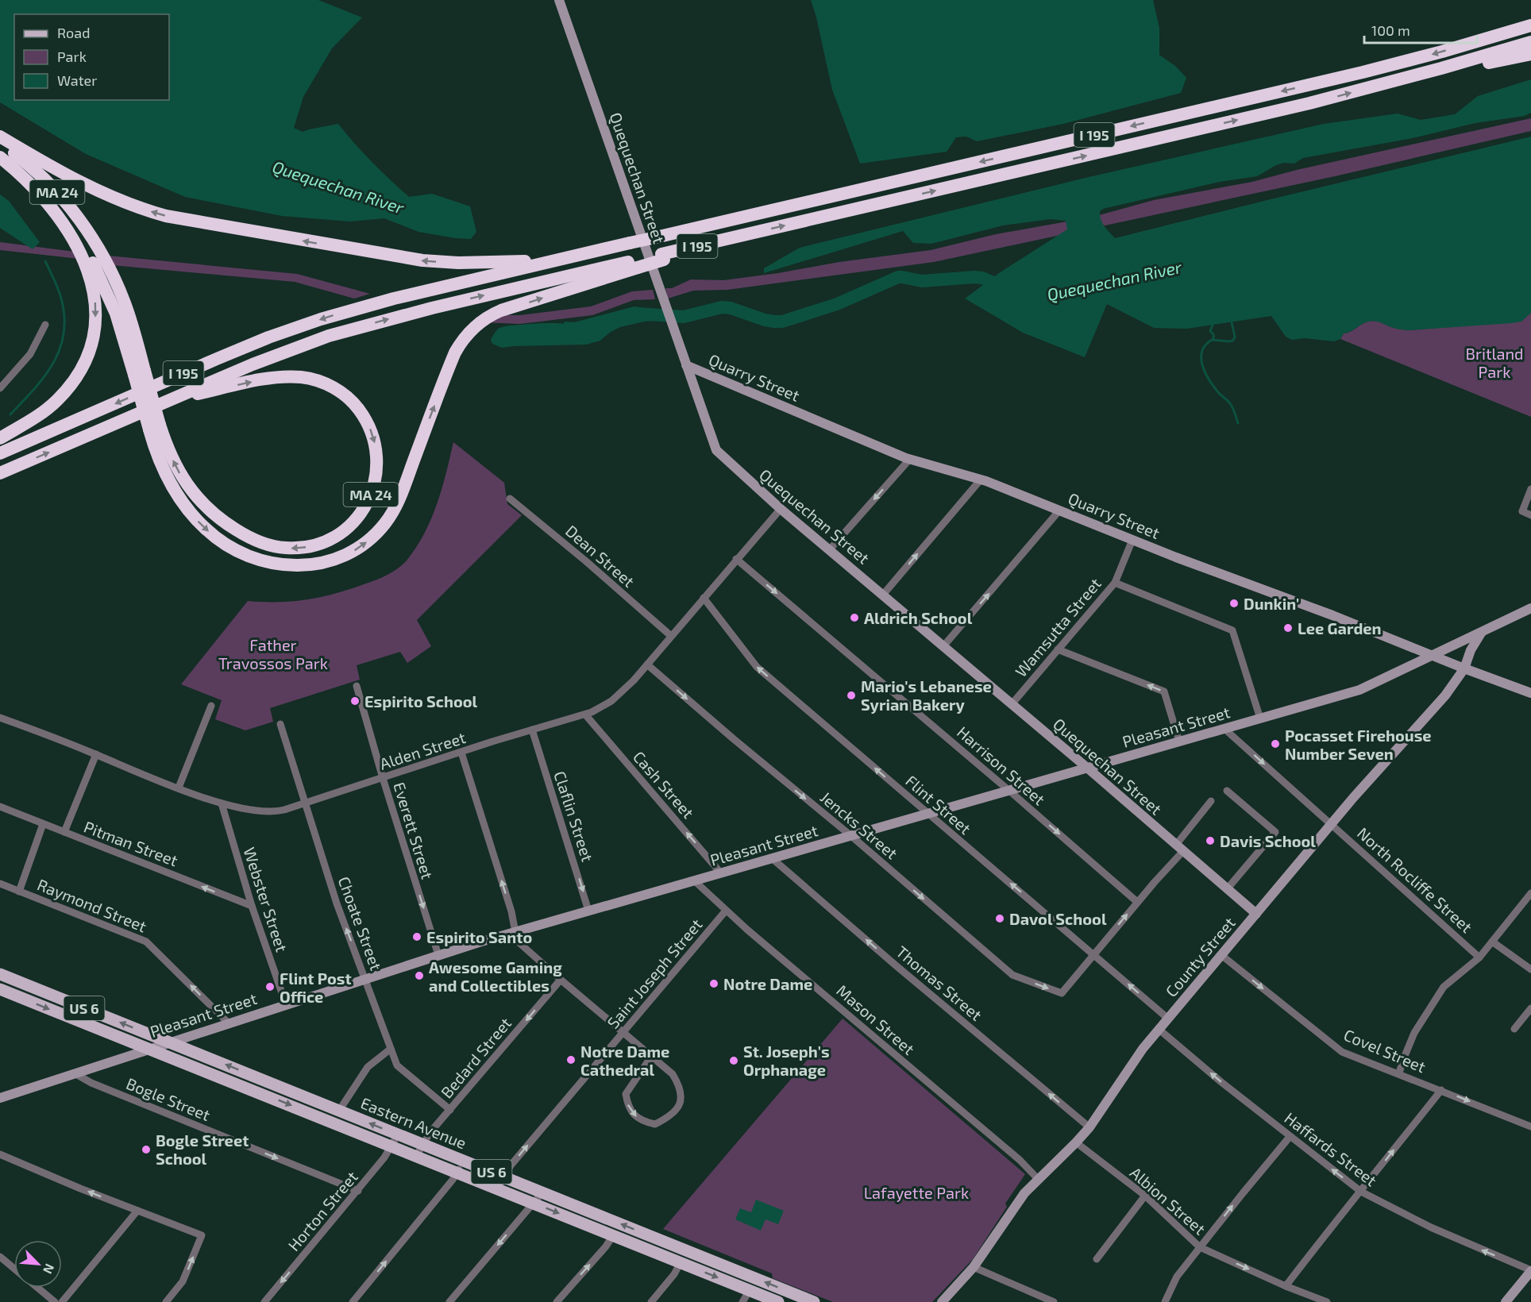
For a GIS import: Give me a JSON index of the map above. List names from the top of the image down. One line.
{"streets":{"highway":["I 195","MA 24"],"main road":["Quequechan Street","Quarry Street","Pleasant Street","County Street","US 6","Eastern Avenue"],"street":["Dean Street","Wamsutta Street","Alden Street","Harrison Street","Cash Street","Flint Street","Claflin Street","Jencks Street","Everett Street","Pitman Street","North Rocliffe Street","Webster Street","Raymond Street","Choate Street","Saint Joseph Street","Thomas Street","Mason Street","Covel Street","Bedard Street","Bogle Street","Haffards Street","Albion Street","Horton Street"]},"crossings":[["I 195","MA 24"],["Quequechan Street","Quarry Street"],["Quequechan Street","Wamsutta Street"],["Quequechan Street","Pleasant Street"],["Quequechan Street","Alden Street"],["Quequechan Street","County Street"],["Quarry Street","Wamsutta Street"],["Quarry Street","Pleasant Street"],["Quarry Street","County Street"],["Dean Street","Alden Street"],["Pleasant Street","Harrison Street"],["Pleasant Street","Cash Street"],["Pleasant Street","Flint Street"],["Pleasant Street","Claflin Street"],["Pleasant Street","Jencks Street"],["Pleasant Street","Everett Street"],["Pleasant Street","North Rocliffe Street"],["Pleasant Street","Webster Street"],["Pleasant Street","Raymond Street"],["Pleasant Street","Choate Street"],["Pleasant Street","County Street"],["Pleasant Street","Thomas Street"],["Pleasant Street","Mason Street"],["Pleasant Street","Bogle Street"],["Pleasant Street","Eastern Avenue"],["Alden Street","Harrison Street"],["Alden Street","Cash Street"],["Alden Street","Flint Street"],["Alden Street","Claflin Street"],["Alden Street","Jencks Street"],["Alden Street","Everett Street"],["Alden Street","Webster Street"],["Alden Street","Choate Street"],["Flint Street","Jencks Street"],["Flint Street","County Street"],["Pitman Street","Webster Street"],["North Rocliffe Street","County Street"],["Choate Street","Bedard Street"],["County Street","Thomas Street"],["County Street","Mason Street"],["County Street","Covel Street"],["County Street","Haffards Street"],["County Street","Albion Street"],["Saint Joseph Street","Mason Street"],["Saint Joseph Street","Eastern Avenue"],["Bedard Street","Eastern Avenue"],["Bogle Street","Horton Street"],["Eastern Avenue","Horton Street"]],"one_way":["Harrison Street","Cash Street","Flint Street","Claflin Street","Jencks Street","Everett Street","Pitman Street","North Rocliffe Street","Raymond Street","Choate Street","Saint Joseph Street","Thomas Street","Covel Street","Bedard Street","Bogle Street","Haffards Street","Horton Street"],"water":["Quequechan River"],"parks":["Britland Park","Father Travossos Park","Lafayette Park"],"places":["Dunkin'","Aldrich School","Lee Garden","Mario's Lebanese Syrian Bakery","Espirito School","Pocasset Firehouse Number Seven","Davis School","Davol School","Espirito Santo","Awesome Gaming and Collectibles","Notre Dame","Flint Post Office","Notre Dame Cathedral","St. Joseph's Orphanage","Bogle Street School"],"legend":["Road","Park","Water"],"scale_bar":"100 m","north":"bottom right"}
